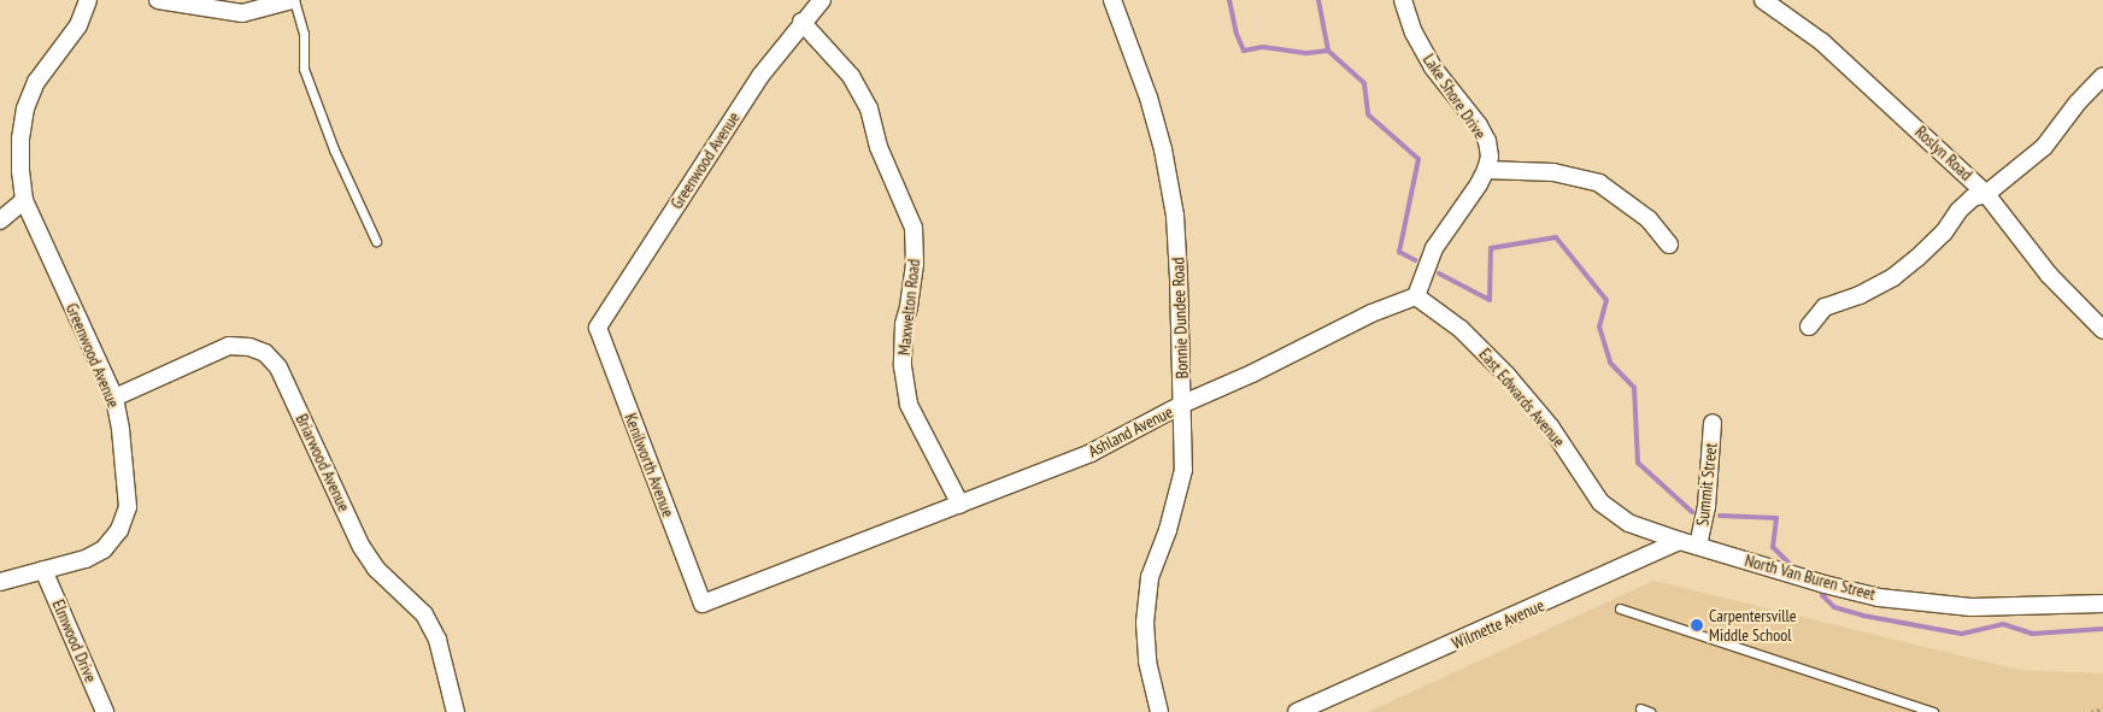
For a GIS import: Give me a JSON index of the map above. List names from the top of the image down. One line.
{"streets":{"street":["Lake Shore Drive","Roslyn Road","Greenwood Avenue","Maxwelton Road","Bonnie Dundee Road","East Edwards Avenue","Ashland Avenue","Briarwood Avenue","Kenilworth Avenue","Summit Street","North Van Buren Street","Wilmette Avenue","Elmwood Drive"]},"crossings":[["Greenwood Avenue","Maxwelton Road"],["Greenwood Avenue","Briarwood Avenue"],["Greenwood Avenue","Kenilworth Avenue"],["Greenwood Avenue","Elmwood Drive"],["Maxwelton Road","Ashland Avenue"],["Bonnie Dundee Road","Ashland Avenue"],["East Edwards Avenue","Ashland Avenue"],["East Edwards Avenue","Wilmette Avenue"],["Ashland Avenue","Kenilworth Avenue"],["Summit Street","North Van Buren Street"]],"places":["Carpentersville Middle School"]}
